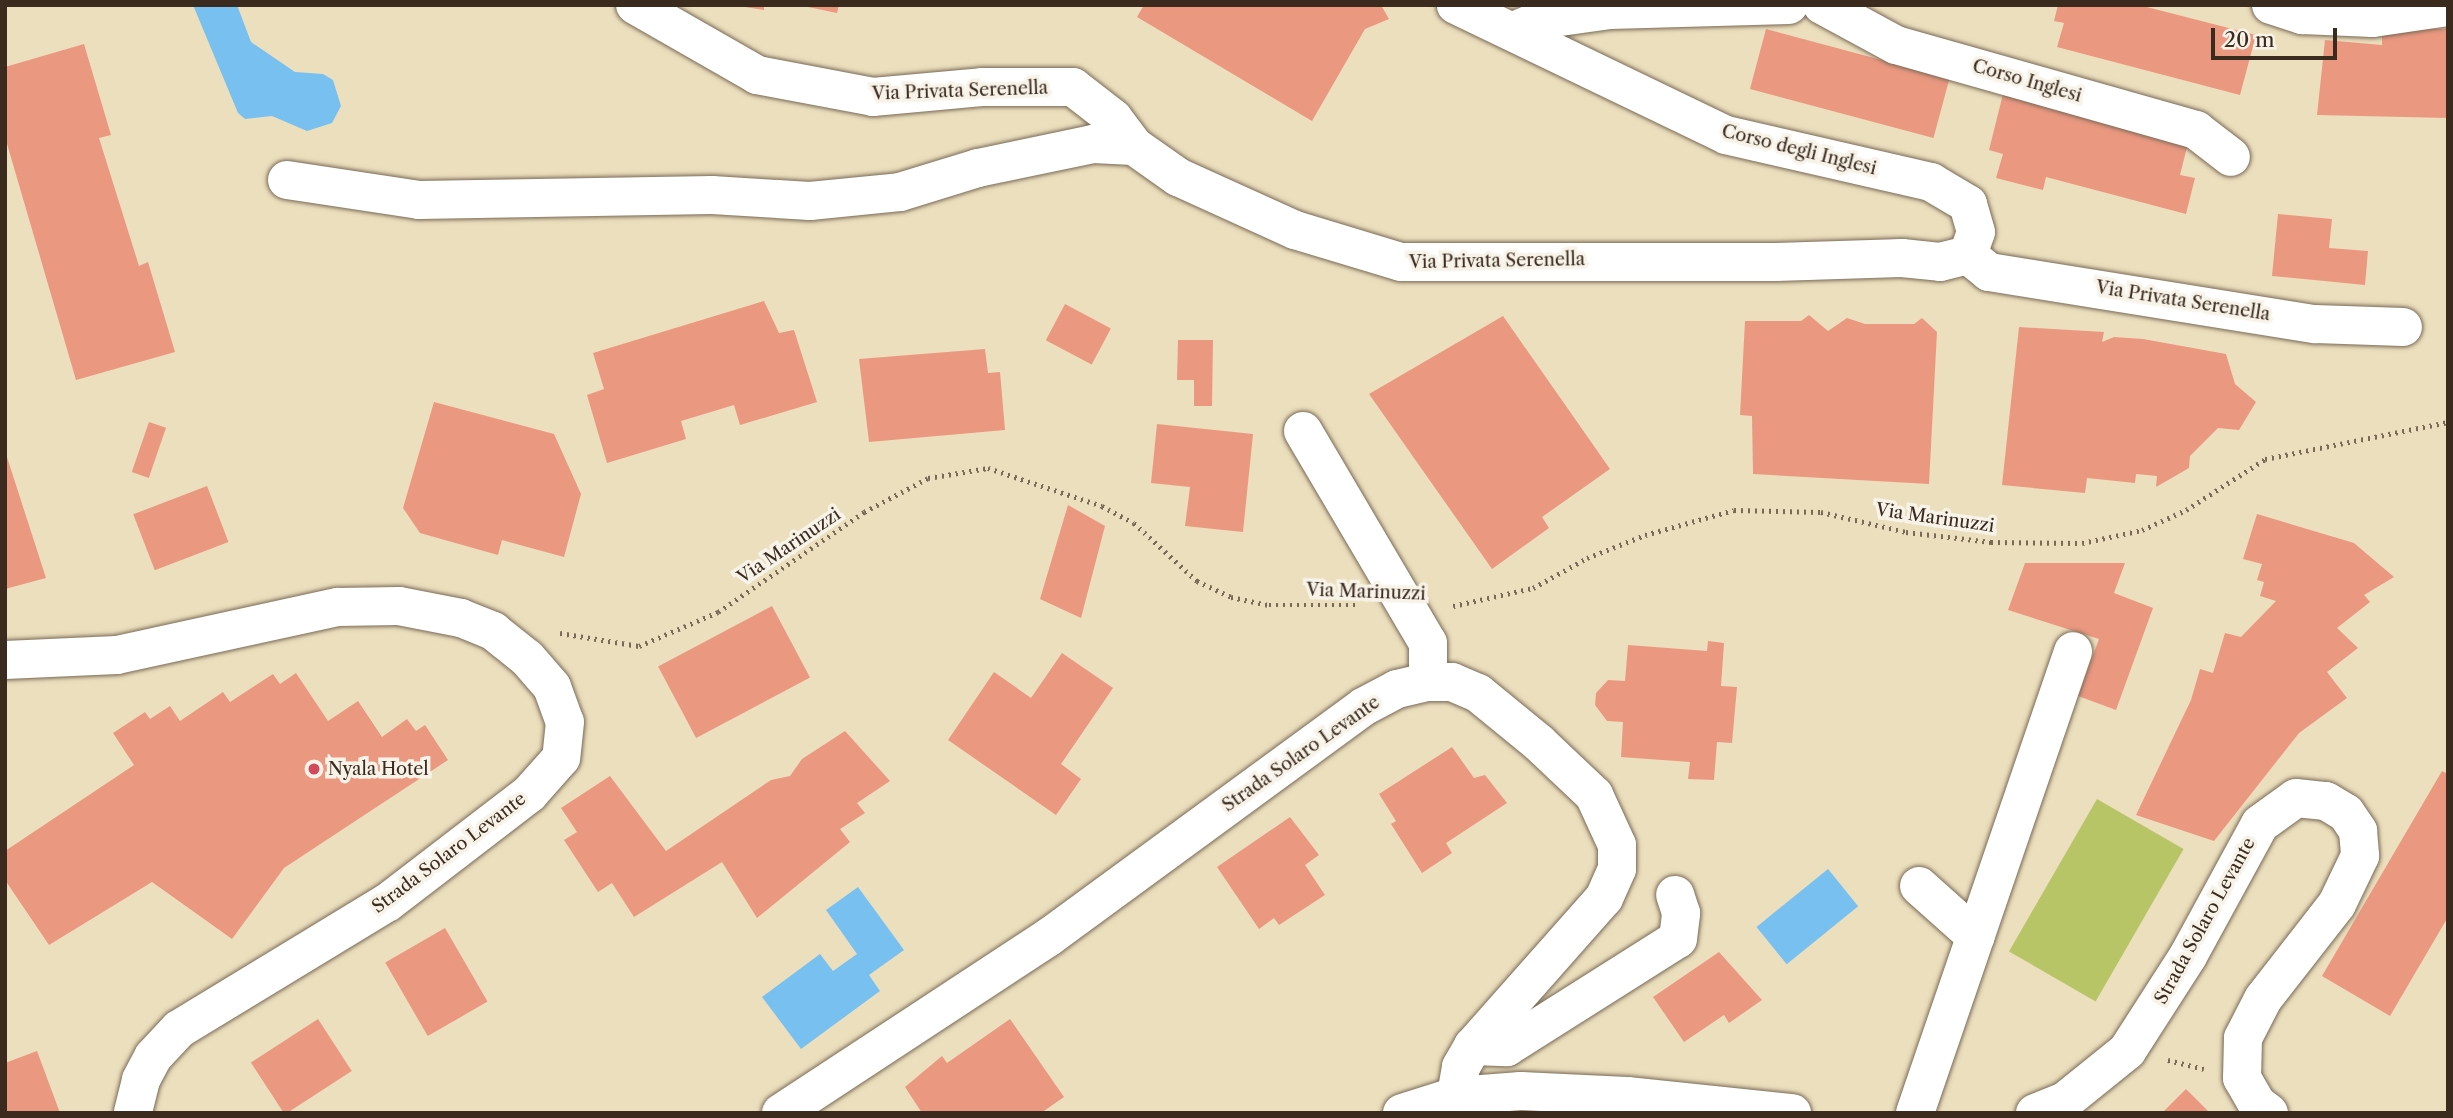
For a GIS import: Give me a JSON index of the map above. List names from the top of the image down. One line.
{"streets":{"street":["Corso Inglesi","Via Privata Serenella","Corso degli Inglesi","Strada Solaro Levante"],"path":["Via Marinuzzi"]},"crossings":[["Via Privata Serenella","Corso degli Inglesi"],["Via Marinuzzi","Strada Solaro Levante"]],"places":["Nyala Hotel"],"scale_bar":"20 m"}
